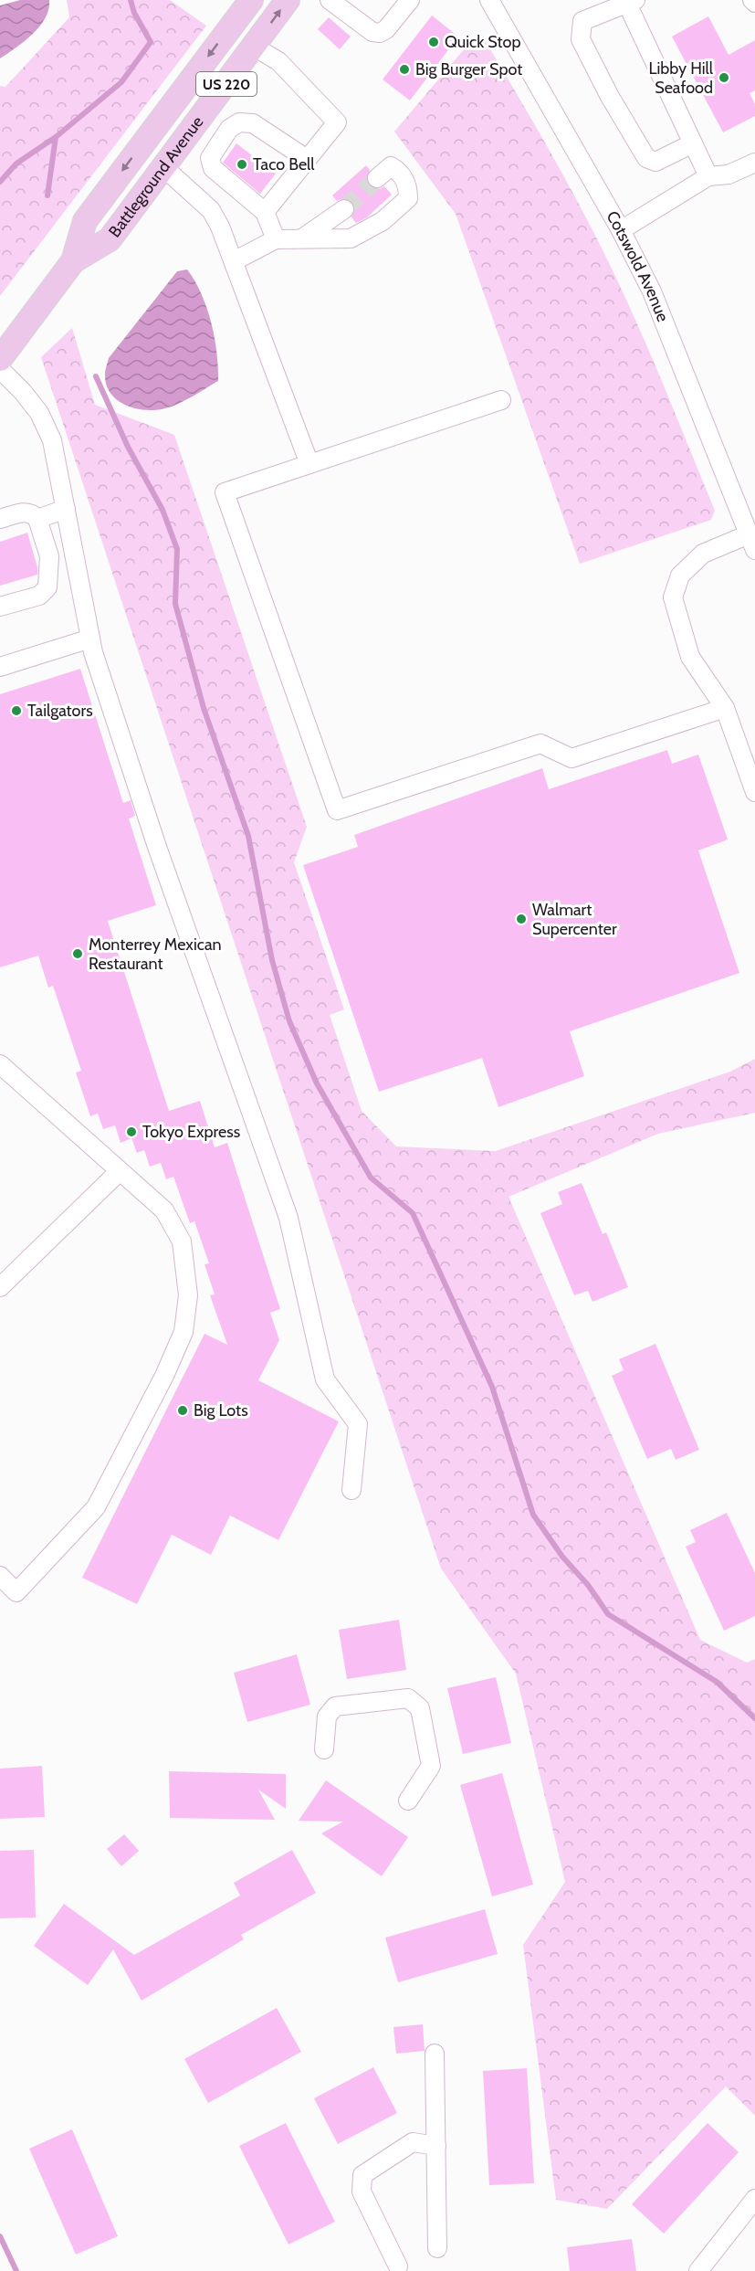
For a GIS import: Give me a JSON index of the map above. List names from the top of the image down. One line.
{"streets":{"main road":["US 220","Battleground Avenue"],"street":["Cotswold Avenue"]},"places":["Quick Stop","Big Burger Spot","Libby Hill Seafood","Taco Bell","Tailgators","Walmart Supercenter","Monterrey Mexican Restaurant","Tokyo Express","Big Lots"]}
